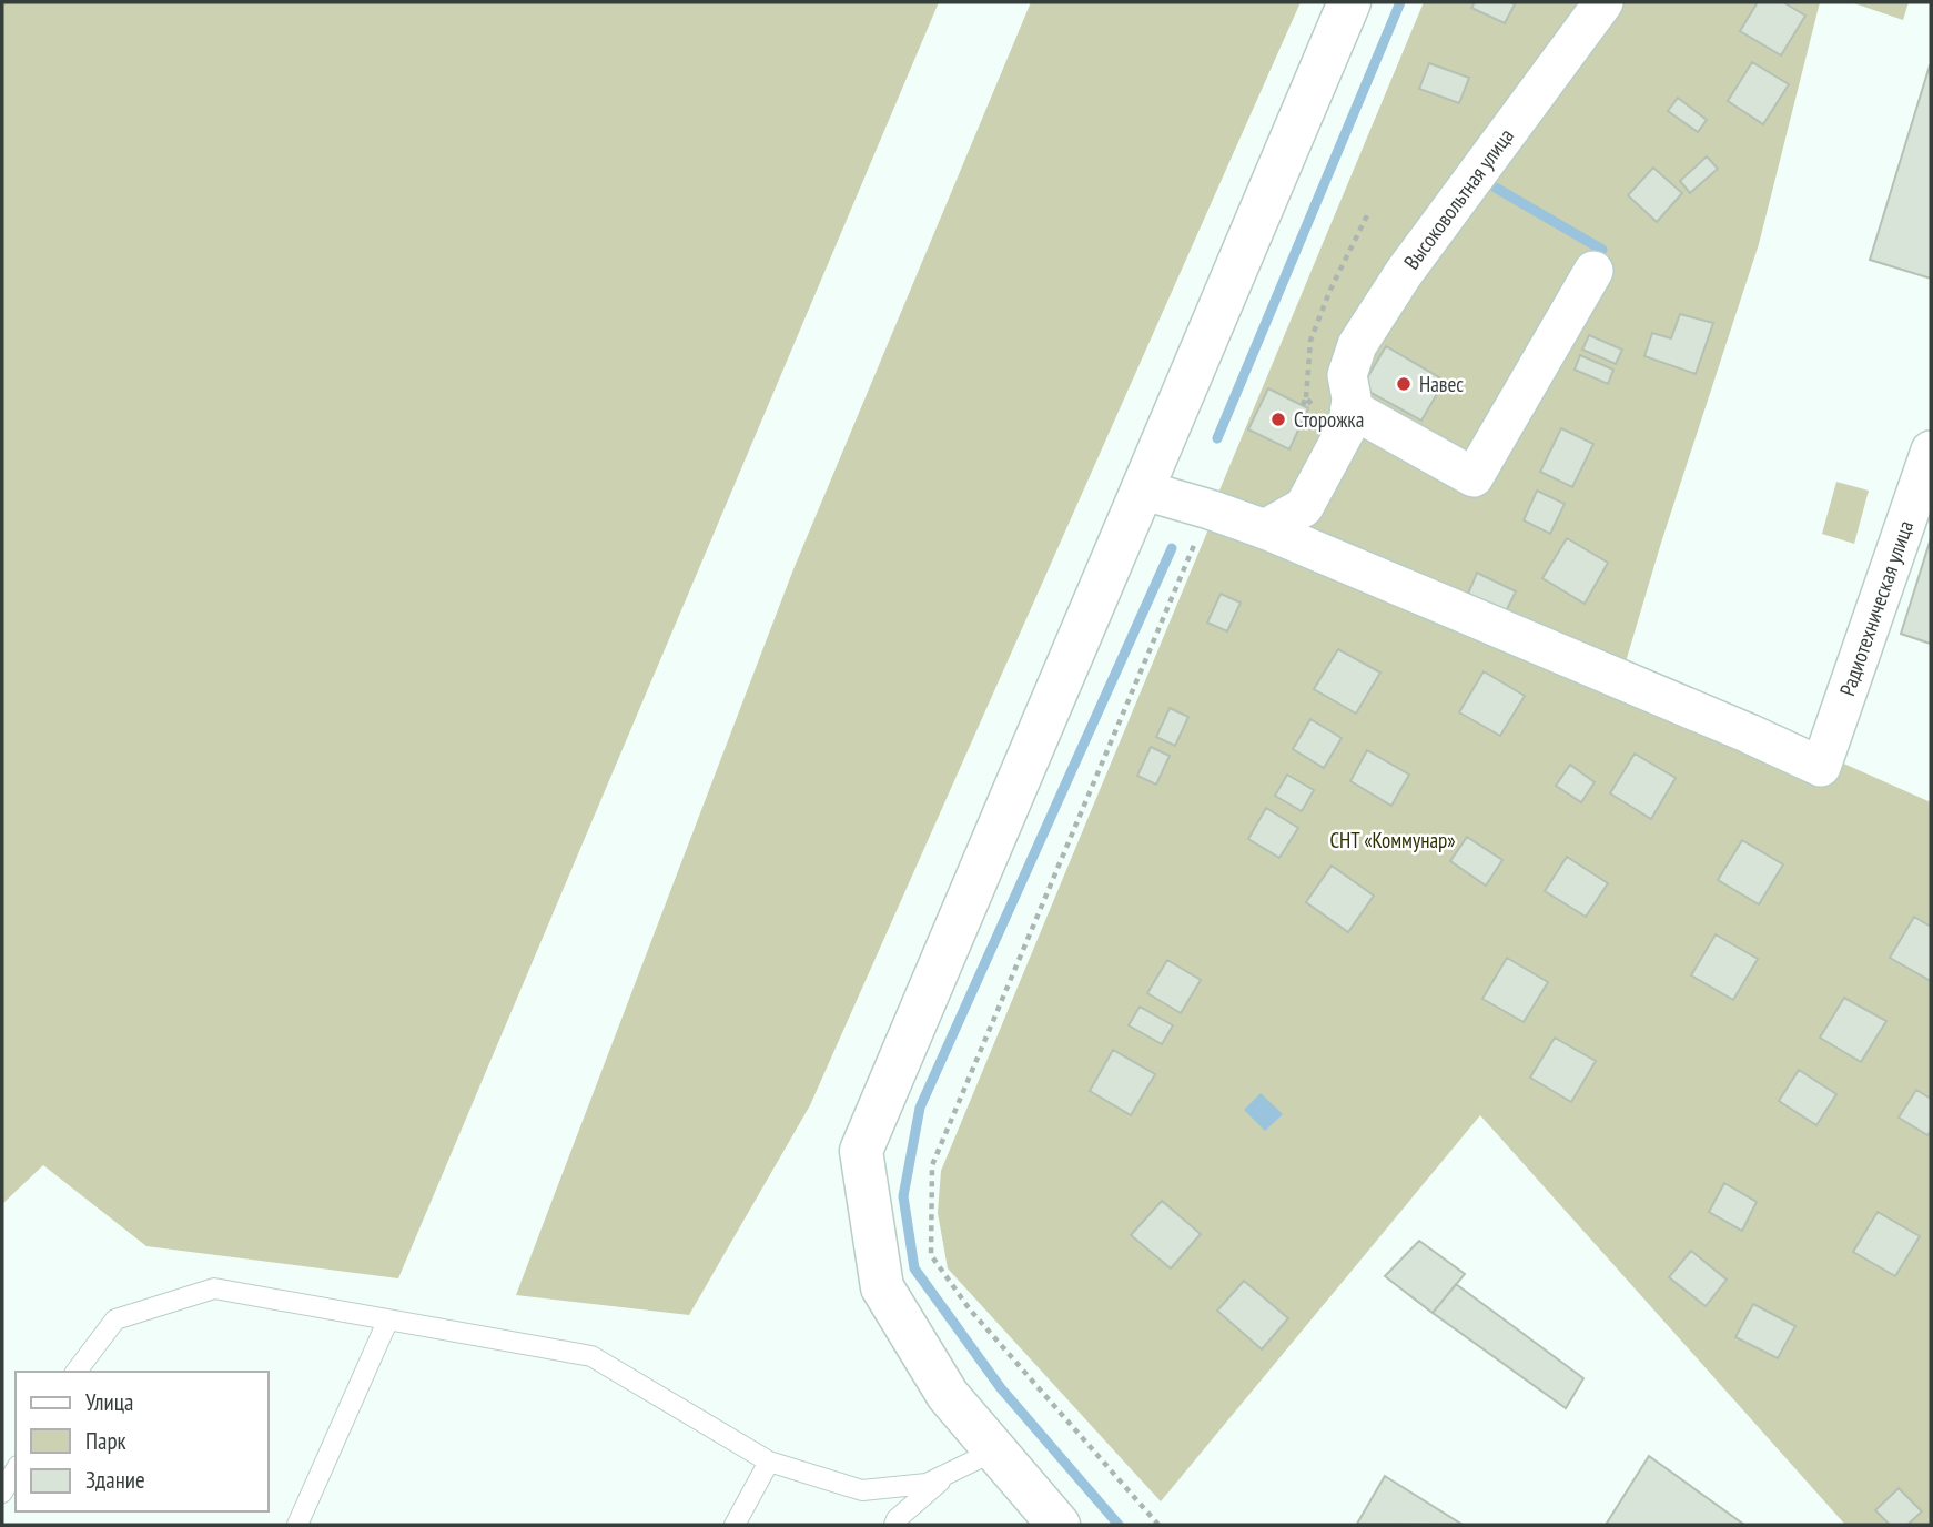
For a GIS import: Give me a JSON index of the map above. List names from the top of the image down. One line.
{"streets":{"street":["Высоковольтная улица","Радиотехническая улица"]},"crossings":[["Высоковольтная улица","Радиотехническая улица"]],"parks":["СНТ «Коммунар»"],"places":["Навес","Сторожка"],"legend":["Улица","Парк","Здание"]}
